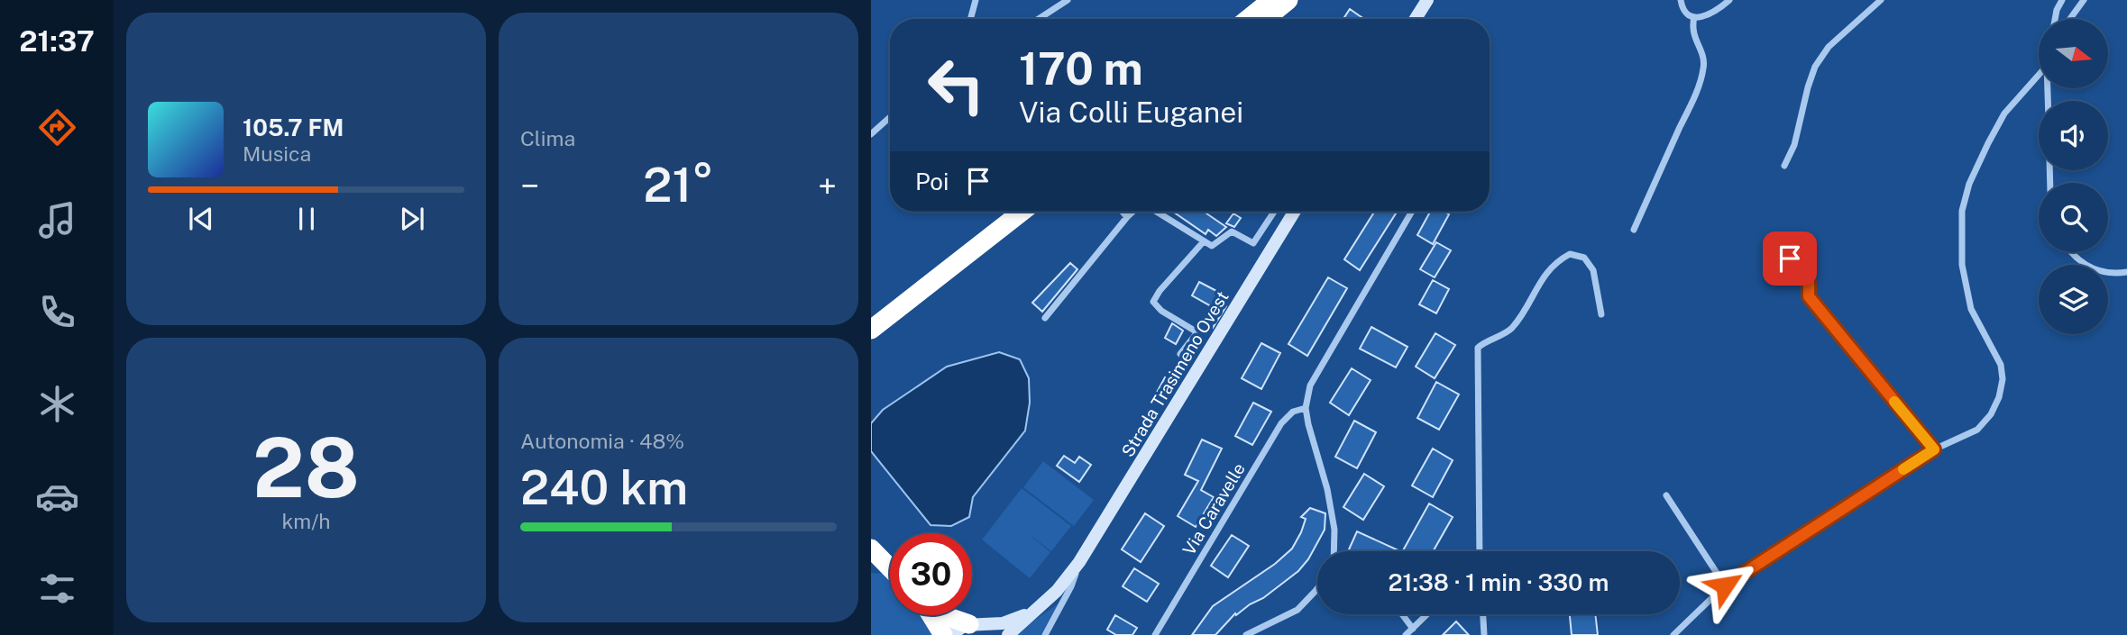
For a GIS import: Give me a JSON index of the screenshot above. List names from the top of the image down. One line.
{"streets":{"main road":["Strada Trasimeno Ovest"],"street":["Via Caravelle"]},"north":"right","page":{"tabs":"21:37","tile":["Clima",["28","km/h"],["Autonomia · 48%","240 km"]],"turn":["170 m","Via Colli Euganei"],"song":["105.7 FM","Musica"],"then":"Poi","heat":["−","21°","+"],"limit":"30","trip":"21:38 · 1 min · 330 m"}}
